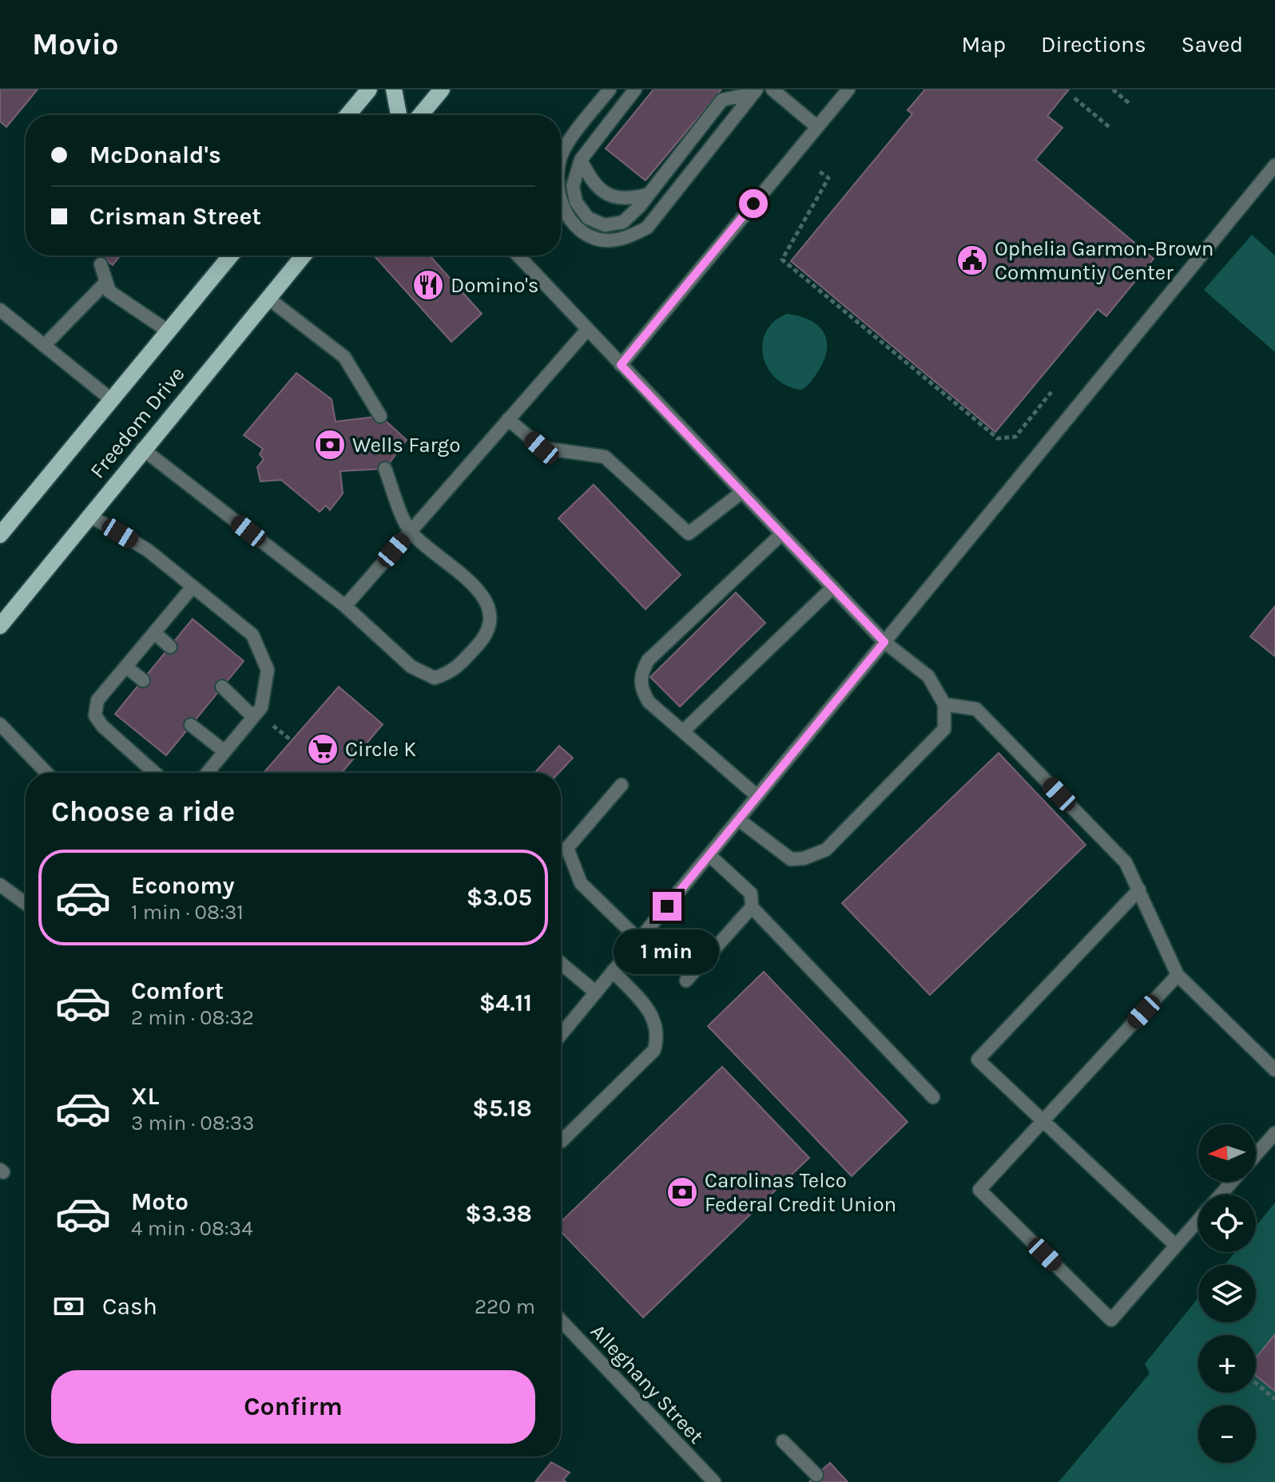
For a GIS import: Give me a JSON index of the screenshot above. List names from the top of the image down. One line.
{"streets":{"main road":["Freedom Drive"],"street":["Alleghany Street"]},"places":{"public building":["Ophelia Garmon-Brown Communtiy Center"],"restaurant":["Domino's"],"bank":["Wells Fargo","Carolinas Telco Federal Credit Union"],"supermarket":["Circle K"]},"north":"left","page":{"header":"Movio","nav":["Map","Directions","Saved"],"banner":["McDonald's","Crisman Street"],"heading":"Choose a ride","list":[{"name":"Economy","note":"1 min · 08:31","value":"$3.05"},{"name":"Comfort","note":"2 min · 08:32","value":"$4.11"},{"name":"XL","note":"3 min · 08:33","value":"$5.18"},{"name":"Moto","note":"4 min · 08:34","value":"$3.38"}],"bubble":"1 min","map_buttons":["+","−"],"pay":["Cash","220 m"],"buttons":"Confirm"}}
